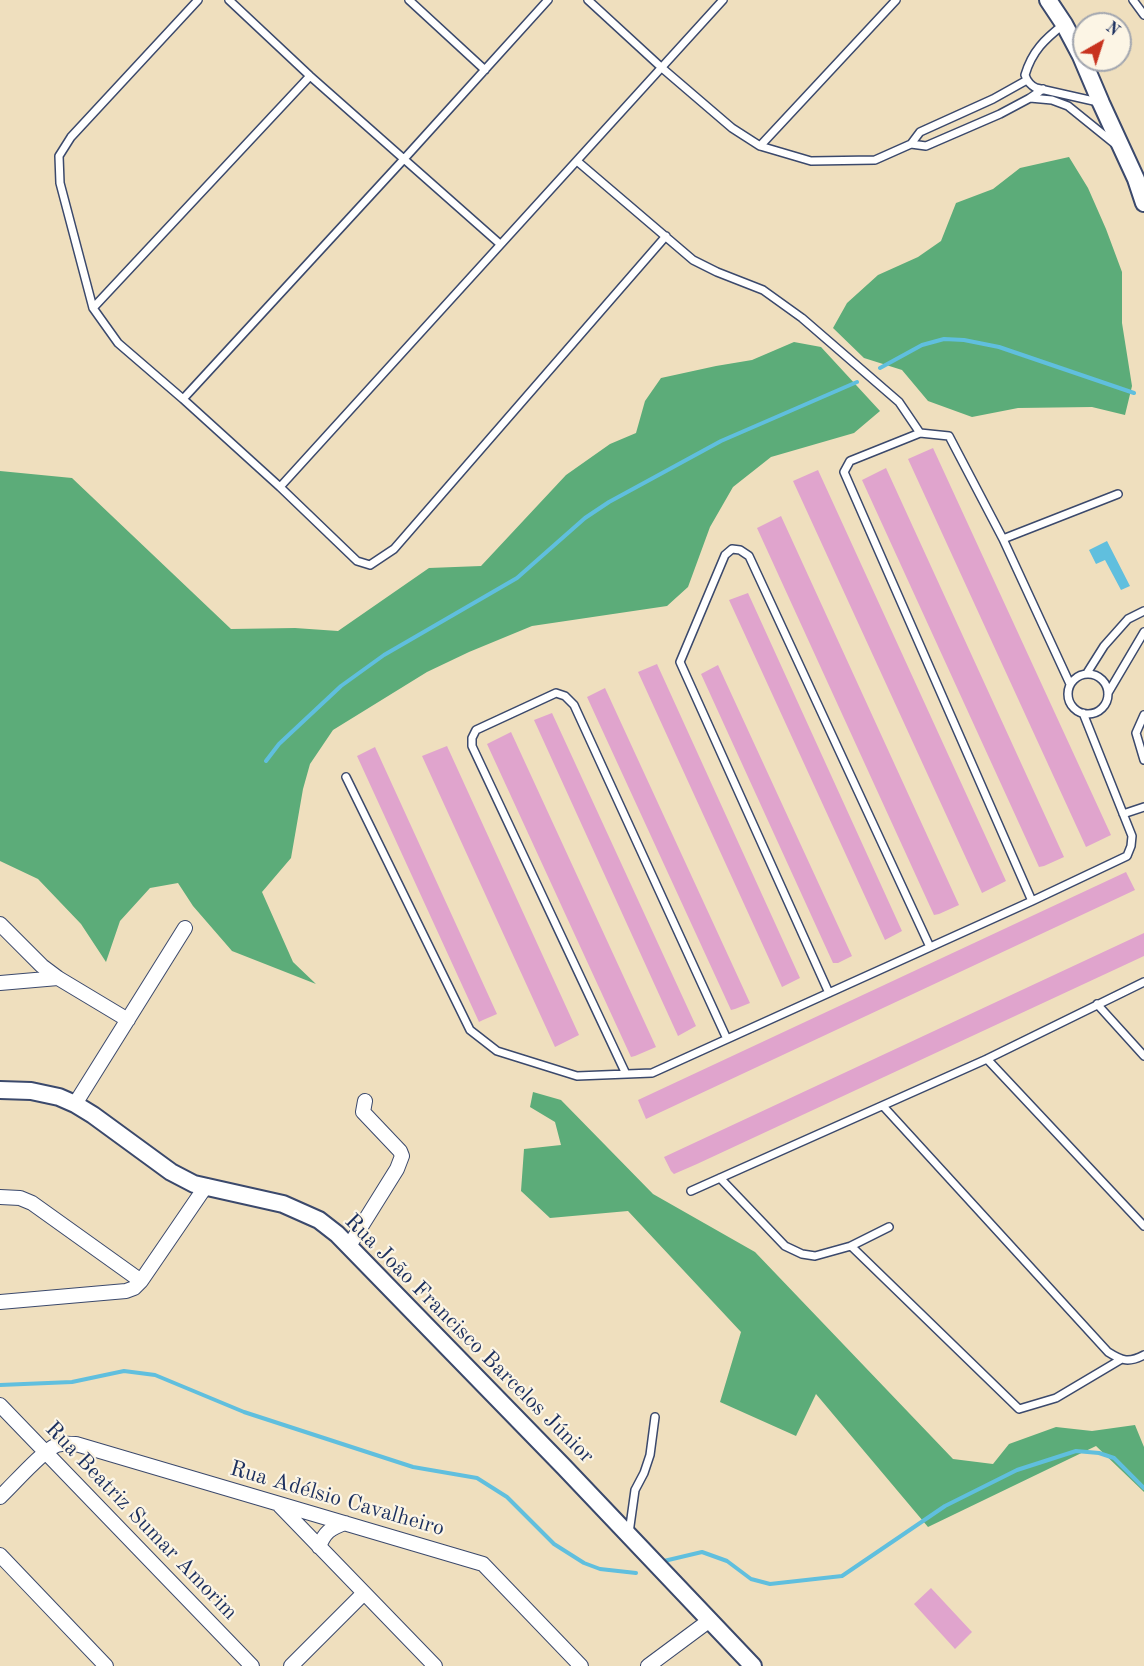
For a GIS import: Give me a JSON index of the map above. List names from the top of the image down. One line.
{"streets":{"street":["Rua João Francisco Barcelos Júnior","Rua Adélsio Cavalheiro","Rua Beatriz Sumar Amorim"]},"crossings":[["Rua Adélsio Cavalheiro","Rua Beatriz Sumar Amorim"]],"north":"top right"}
